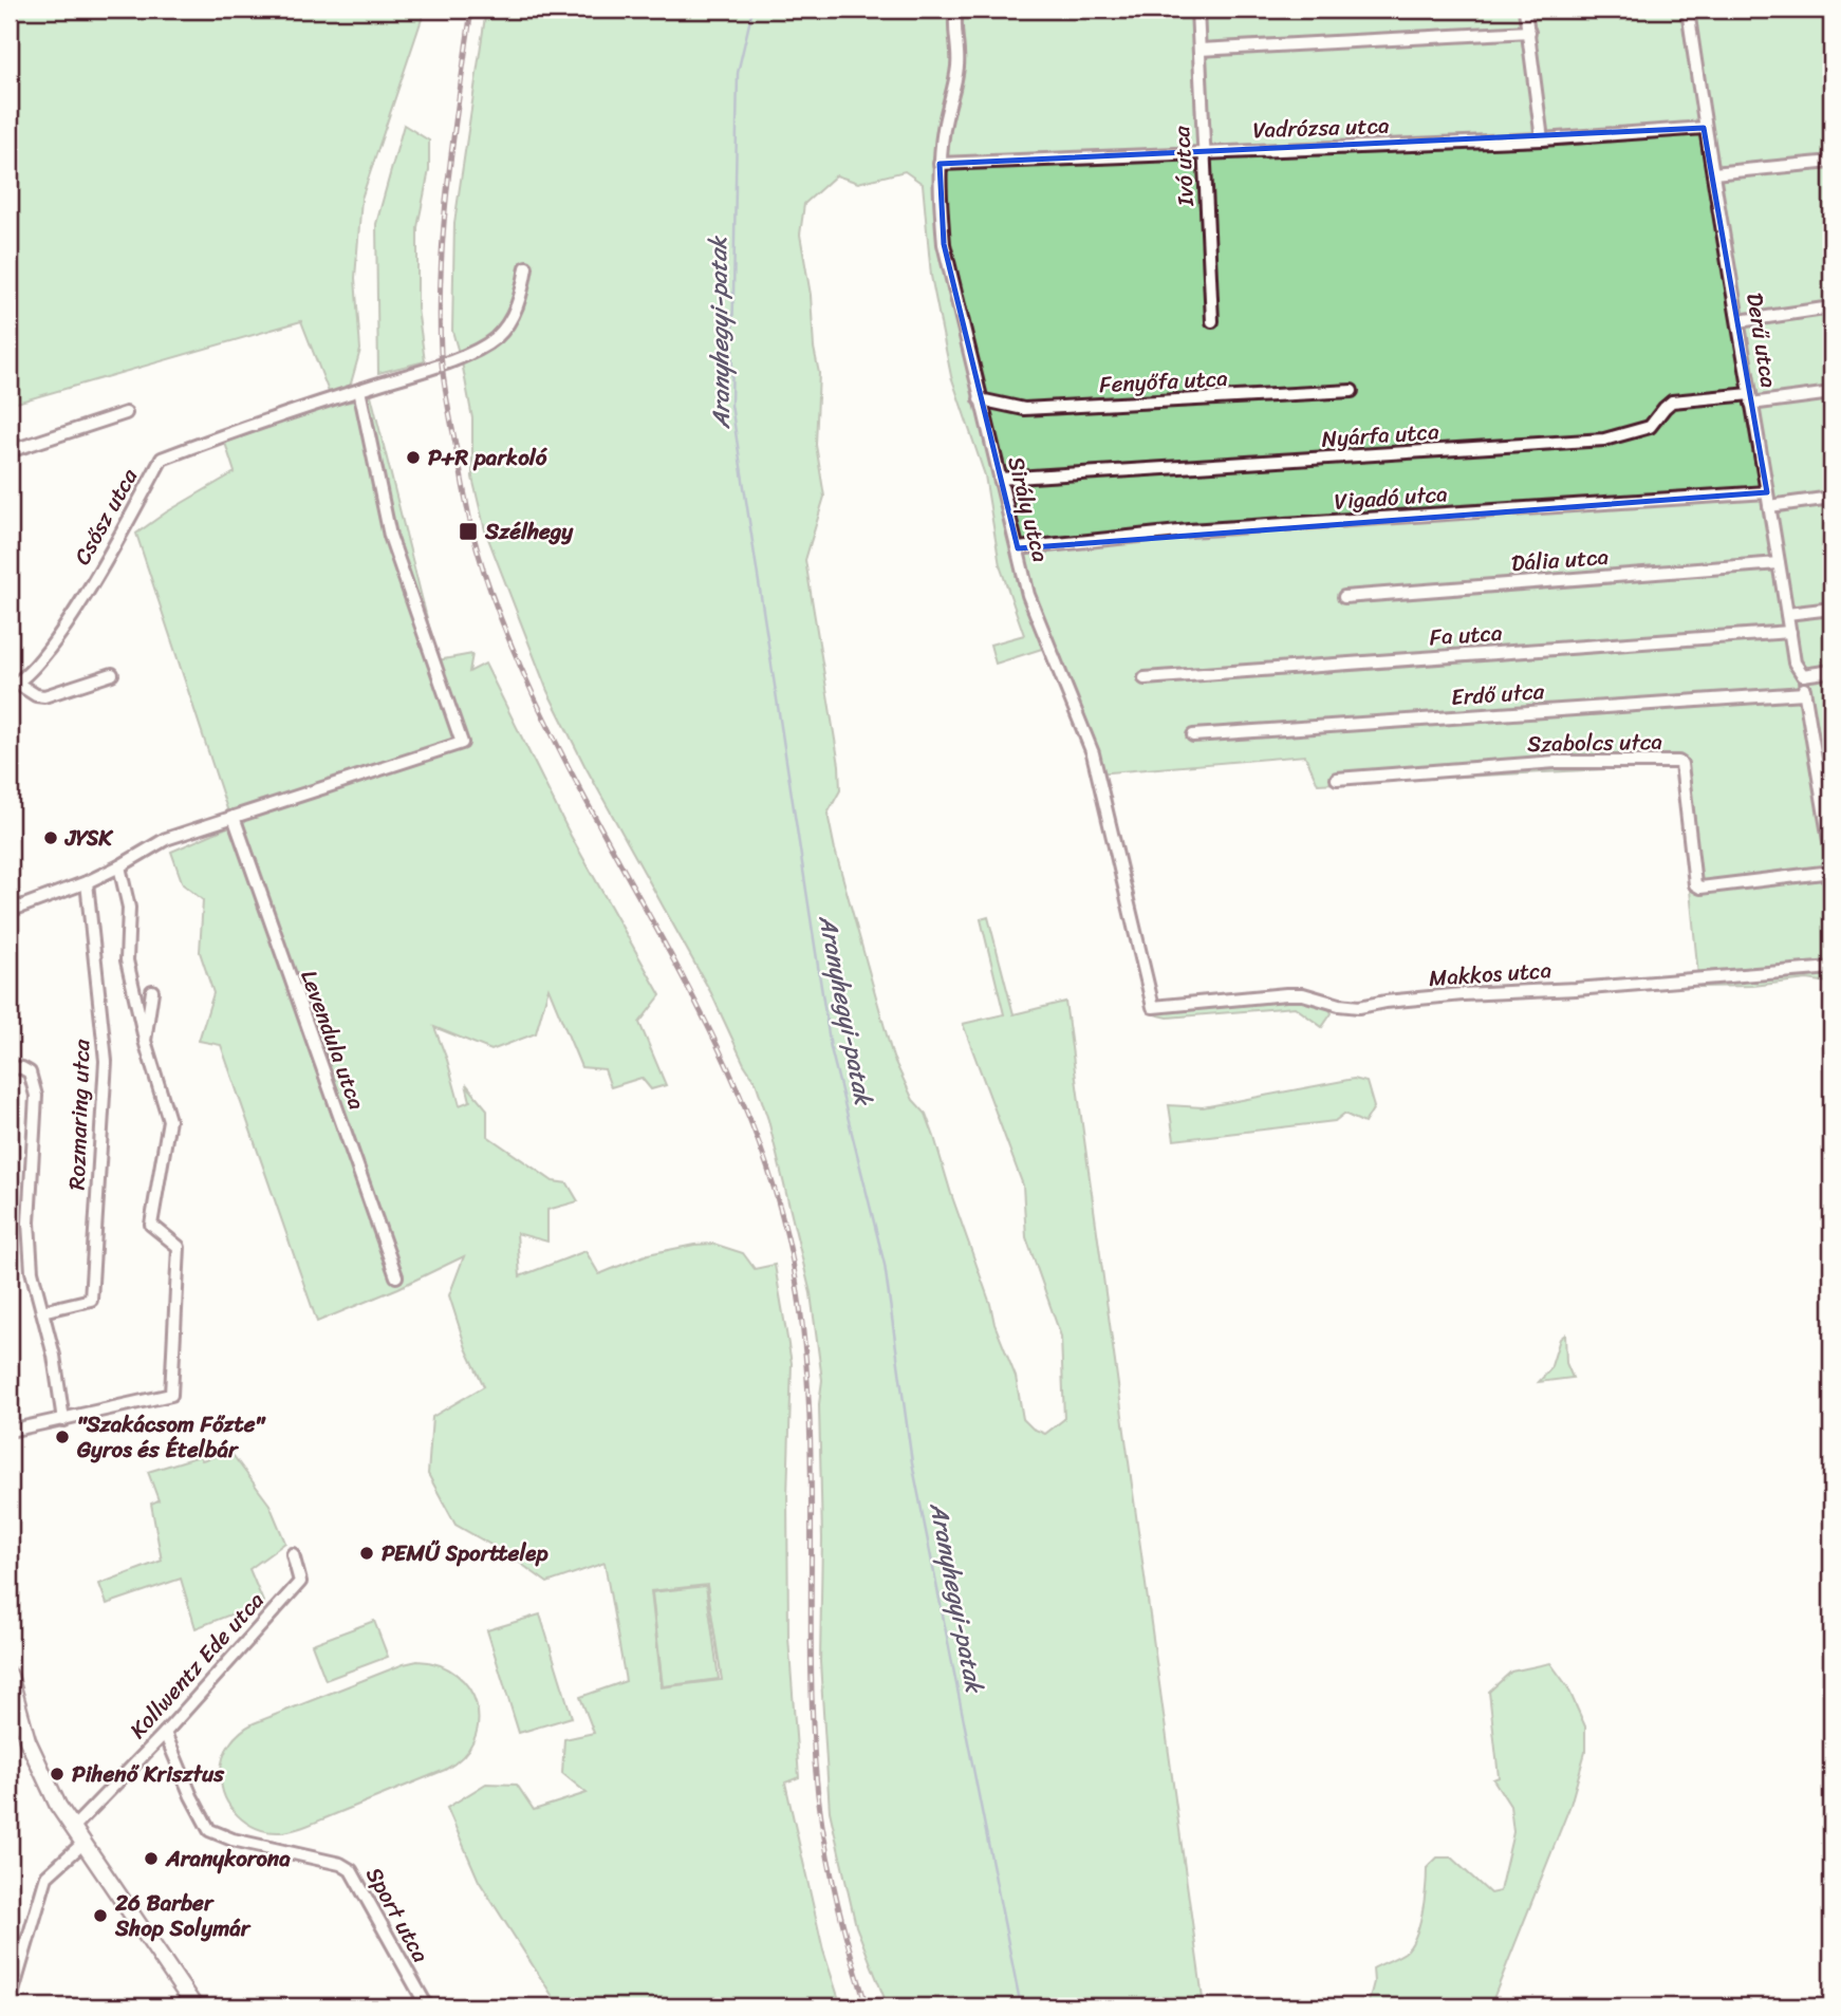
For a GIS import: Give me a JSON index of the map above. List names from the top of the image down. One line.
{"streets":{"street":["Vadrózsa utca","Ivó utca","Derű utca","Fenyőfa utca","Nyárfa utca","Vigadó utca","Sirály utca","Csősz utca","Dália utca","Fa utca","Erdő utca","Szabolcs utca","Makkos utca","Levendula utca","Rozmaring utca","Kollwentz Ede utca","Sport utca"]},"crossings":[["Vadrózsa utca","Ivó utca"],["Vadrózsa utca","Derű utca"],["Vadrózsa utca","Sirály utca"],["Derű utca","Nyárfa utca"],["Derű utca","Vigadó utca"],["Derű utca","Dália utca"],["Derű utca","Fa utca"],["Fenyőfa utca","Sirály utca"],["Nyárfa utca","Sirály utca"],["Vigadó utca","Sirály utca"],["Sirály utca","Makkos utca"],["Kollwentz Ede utca","Sport utca"]],"water":["Aranyhegyi-patak"],"places":{"other":["P+R parkoló","JYSK","\"Szakácsom Főzte\" Gyros és Ételbár","PEMŰ Sporttelep","Pihenő Krisztus","Aranykorona","26 Barber Shop Solymár"],"transit":["Szélhegy"]}}
